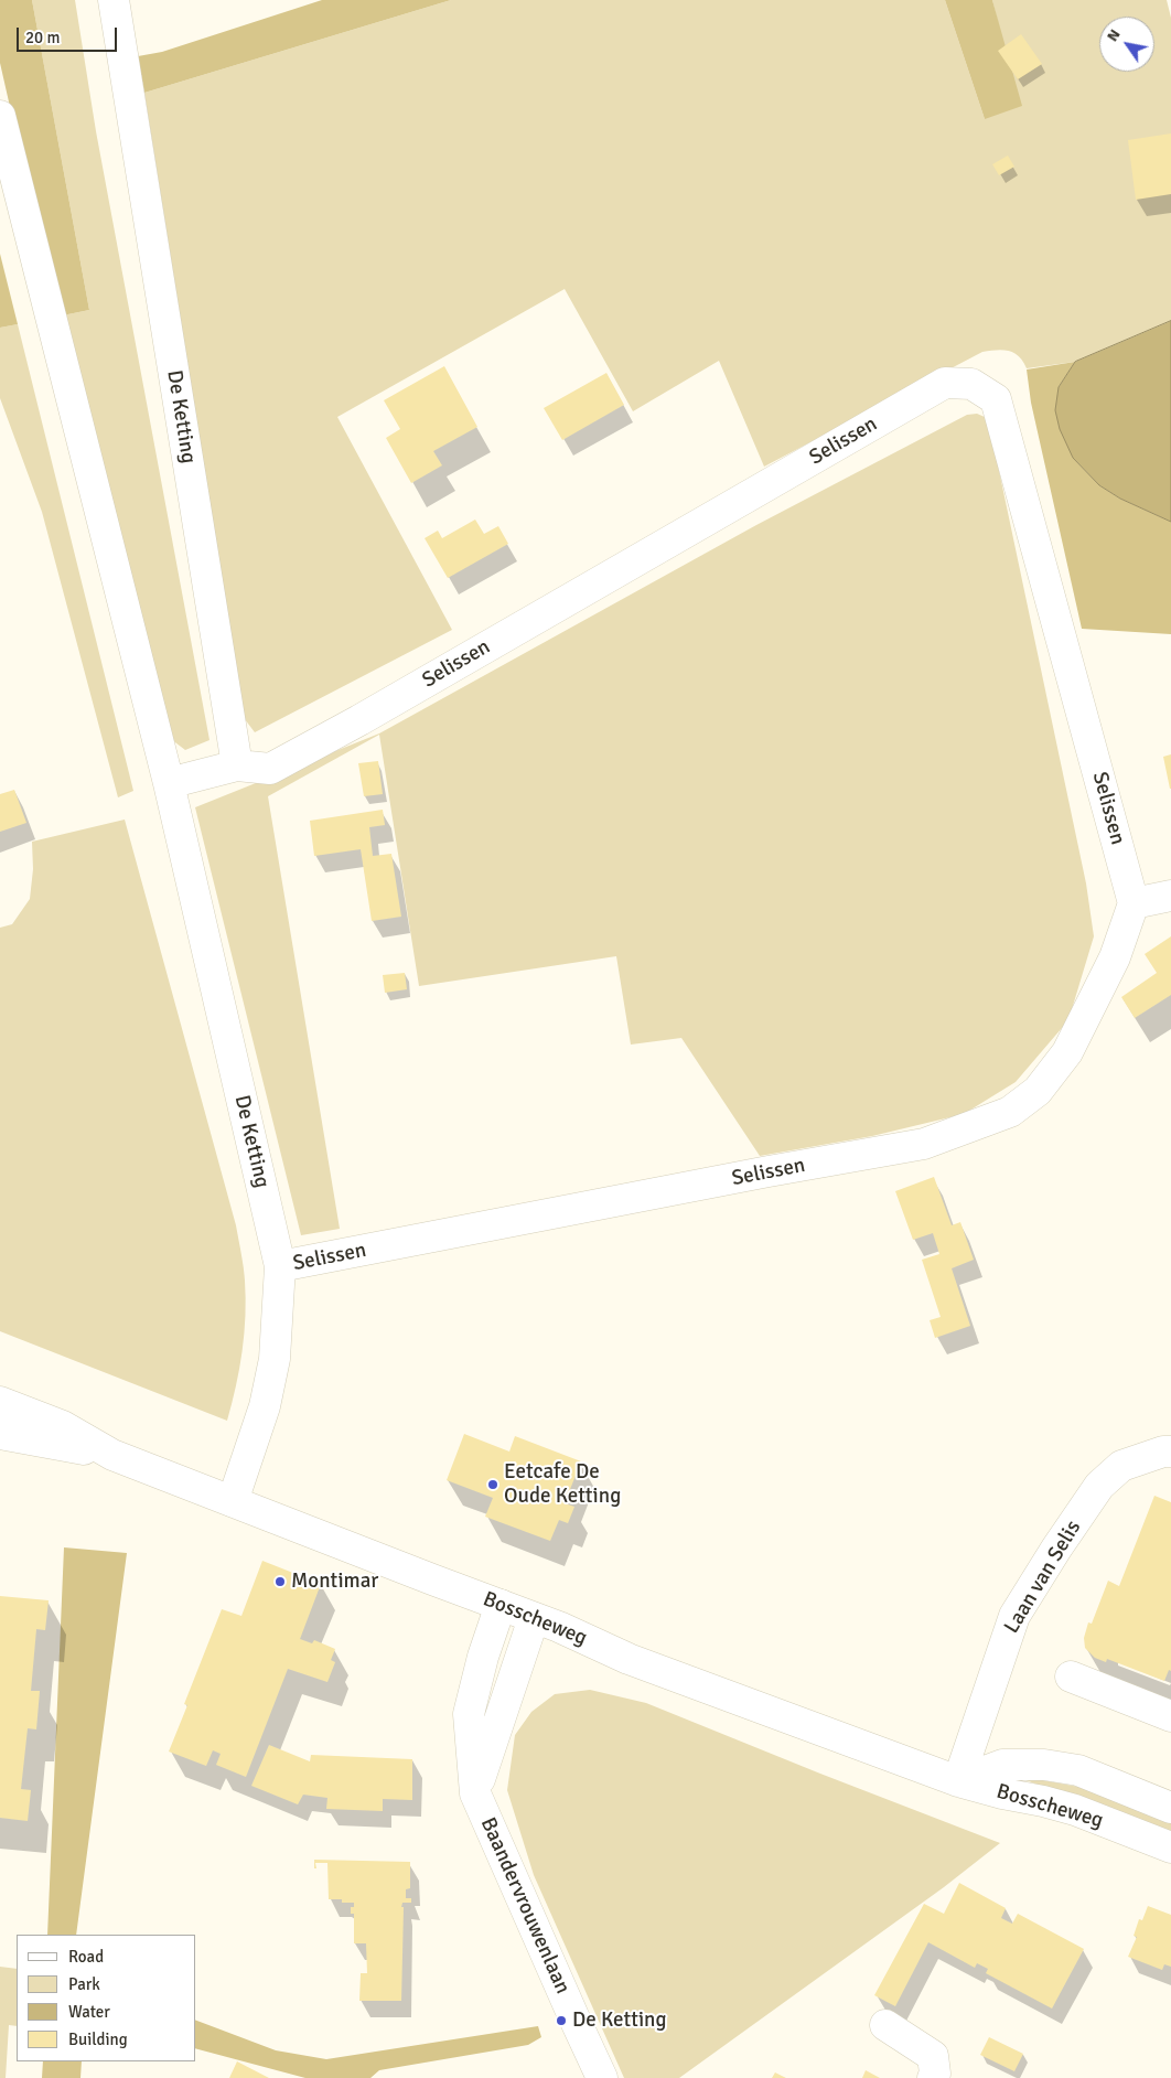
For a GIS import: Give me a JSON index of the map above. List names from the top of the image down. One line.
{"streets":{"street":["De Ketting","Selissen","Laan van Selis","Bosscheweg","Baandervrouwenlaan"]},"crossings":[["De Ketting","Selissen"],["De Ketting","Bosscheweg"],["Laan van Selis","Bosscheweg"],["Bosscheweg","Baandervrouwenlaan"]],"places":["Eetcafe De Oude Ketting","Montimar","De Ketting"],"legend":["Road","Park","Water","Building"],"scale_bar":"20 m","north":"top left"}
